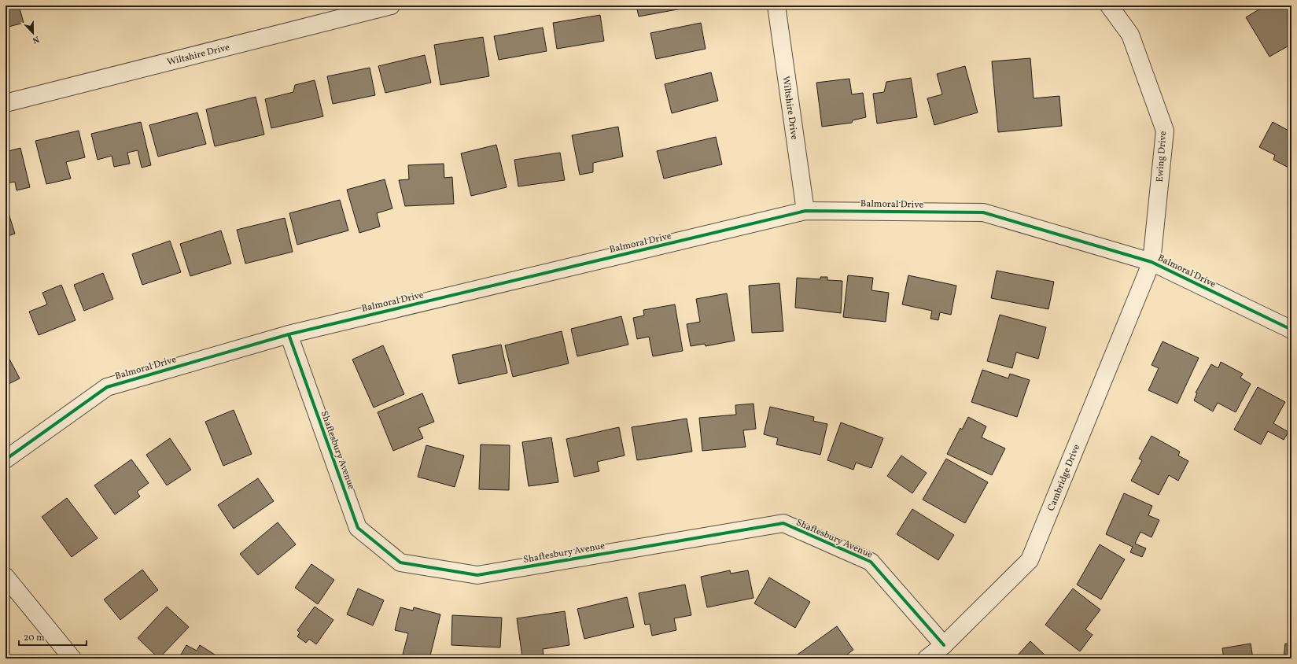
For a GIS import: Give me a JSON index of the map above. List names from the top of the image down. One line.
{"streets":{"street":["Wiltshire Drive","Ewing Drive","Balmoral Drive","Shaftesbury Avenue","Cambridge Drive"]},"crossings":[["Wiltshire Drive","Balmoral Drive"],["Ewing Drive","Balmoral Drive"],["Ewing Drive","Cambridge Drive"],["Balmoral Drive","Shaftesbury Avenue"],["Balmoral Drive","Cambridge Drive"],["Shaftesbury Avenue","Cambridge Drive"]],"scale_bar":"20 m","north":"bottom"}
